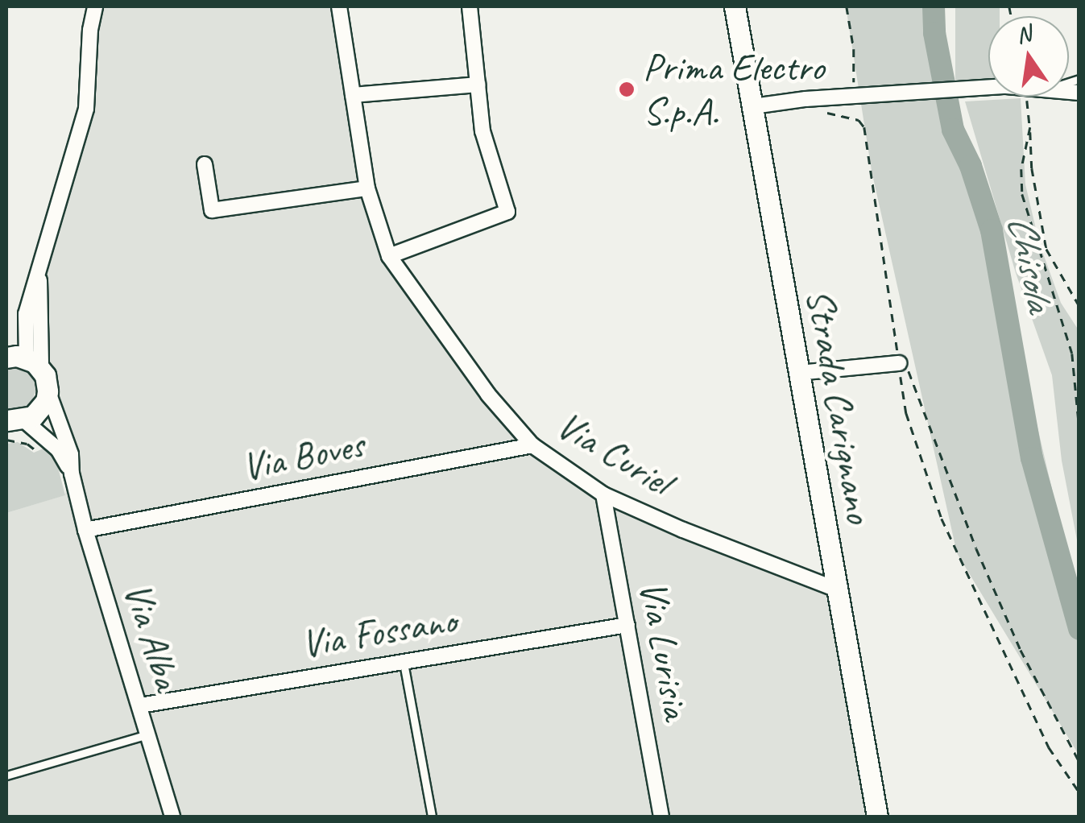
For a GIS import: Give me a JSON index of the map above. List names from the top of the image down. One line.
{"streets":{"main road":["Strada Carignano"],"street":["Via Curiel","Via Boves","Via Fossano","Via Alba","Via Lurisia"]},"crossings":[["Strada Carignano","Via Curiel"],["Via Curiel","Via Boves"],["Via Curiel","Via Lurisia"],["Via Boves","Via Alba"],["Via Fossano","Via Alba"],["Via Fossano","Via Lurisia"]],"water":["Chisola"],"places":["Prima Electro S.p.A."],"north":"top"}
